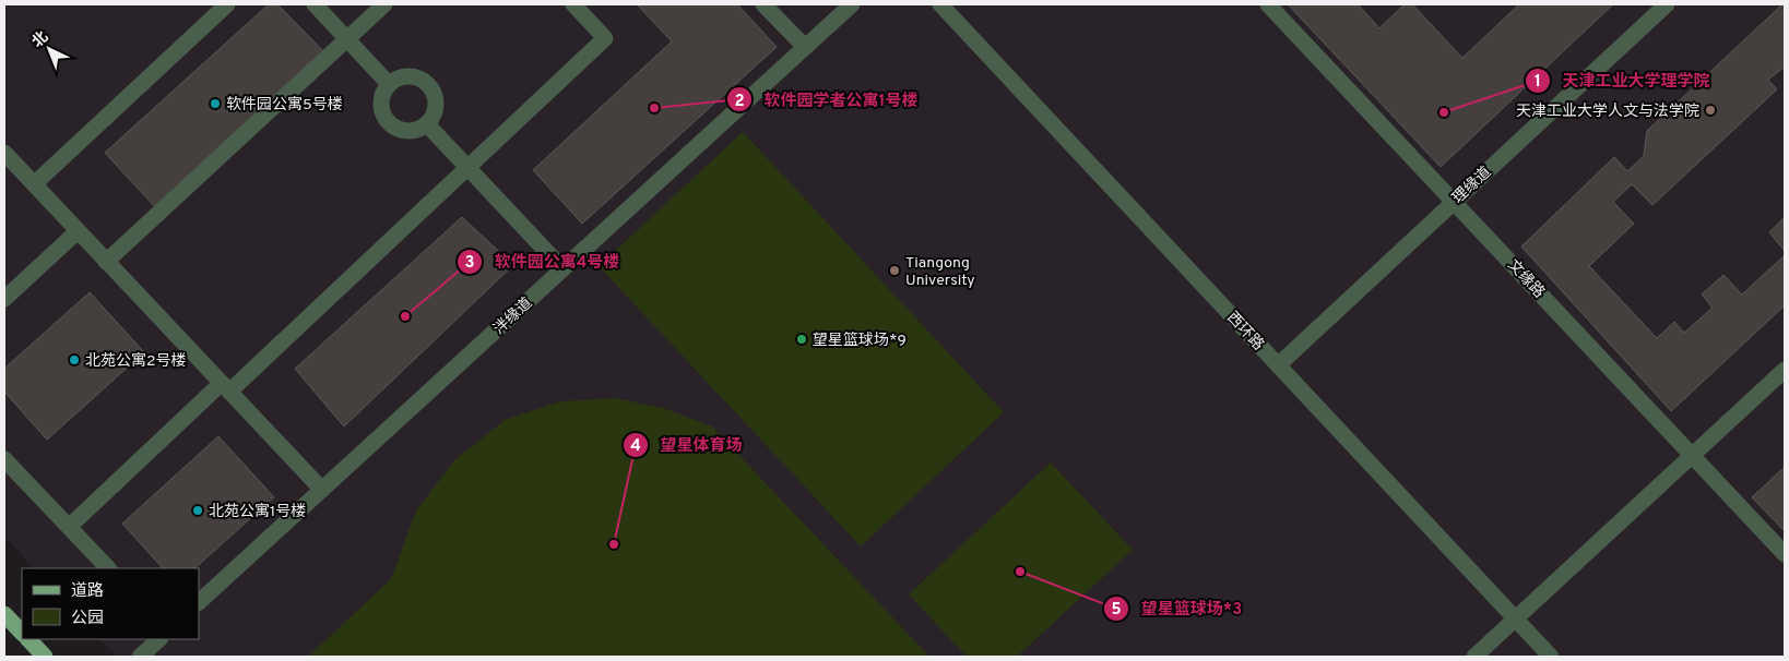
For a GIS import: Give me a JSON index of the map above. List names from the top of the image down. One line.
{"streets":{"street":["理缘道","文缘路","泮缘道","西环路"]},"crossings":[["理缘道","文缘路"],["理缘道","西环路"]],"places":["软件园公寓5号楼","软件园学者公寓1号楼","天津工业大学人文与法学院","天津工业大学理学院","Tiangong University","软件园公寓4号楼","望星篮球场*9","北苑公寓2号楼","北苑公寓1号楼","望星体育场","望星篮球场*3"],"legend":["道路","公园"],"north":"top left"}
